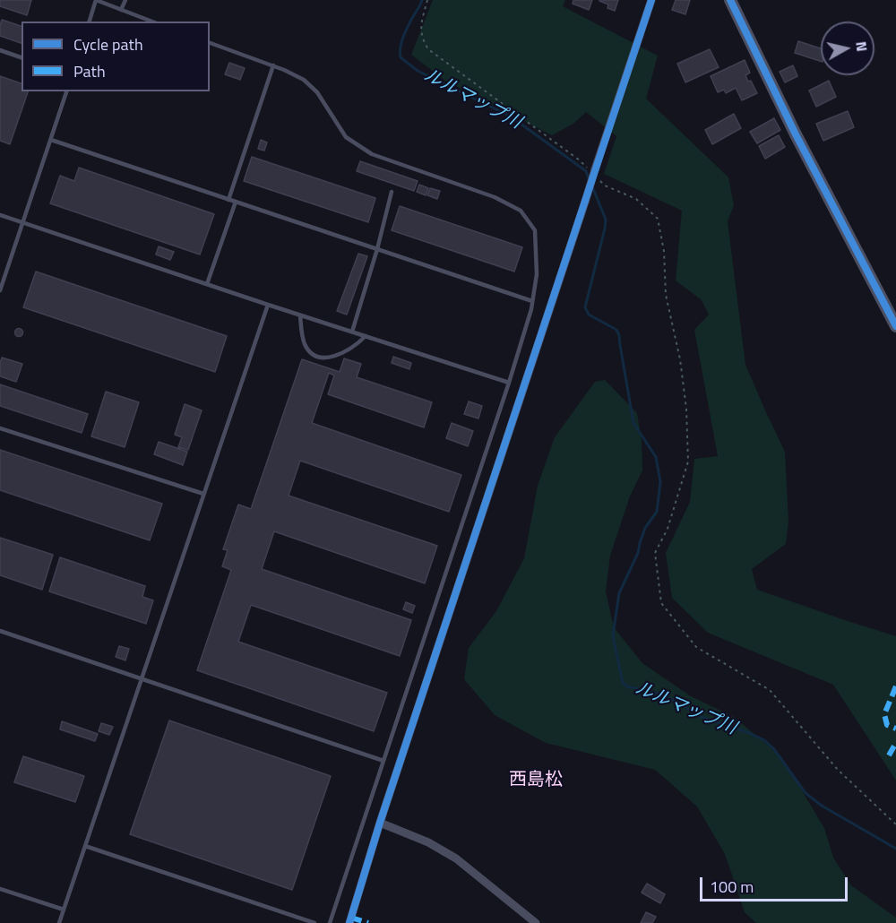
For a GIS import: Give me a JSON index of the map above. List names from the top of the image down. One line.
{"districts":["西島松"],"water":["ルルマップ川"],"legend":["Cycle path","Path"],"scale_bar":"100 m","north":"right"}
